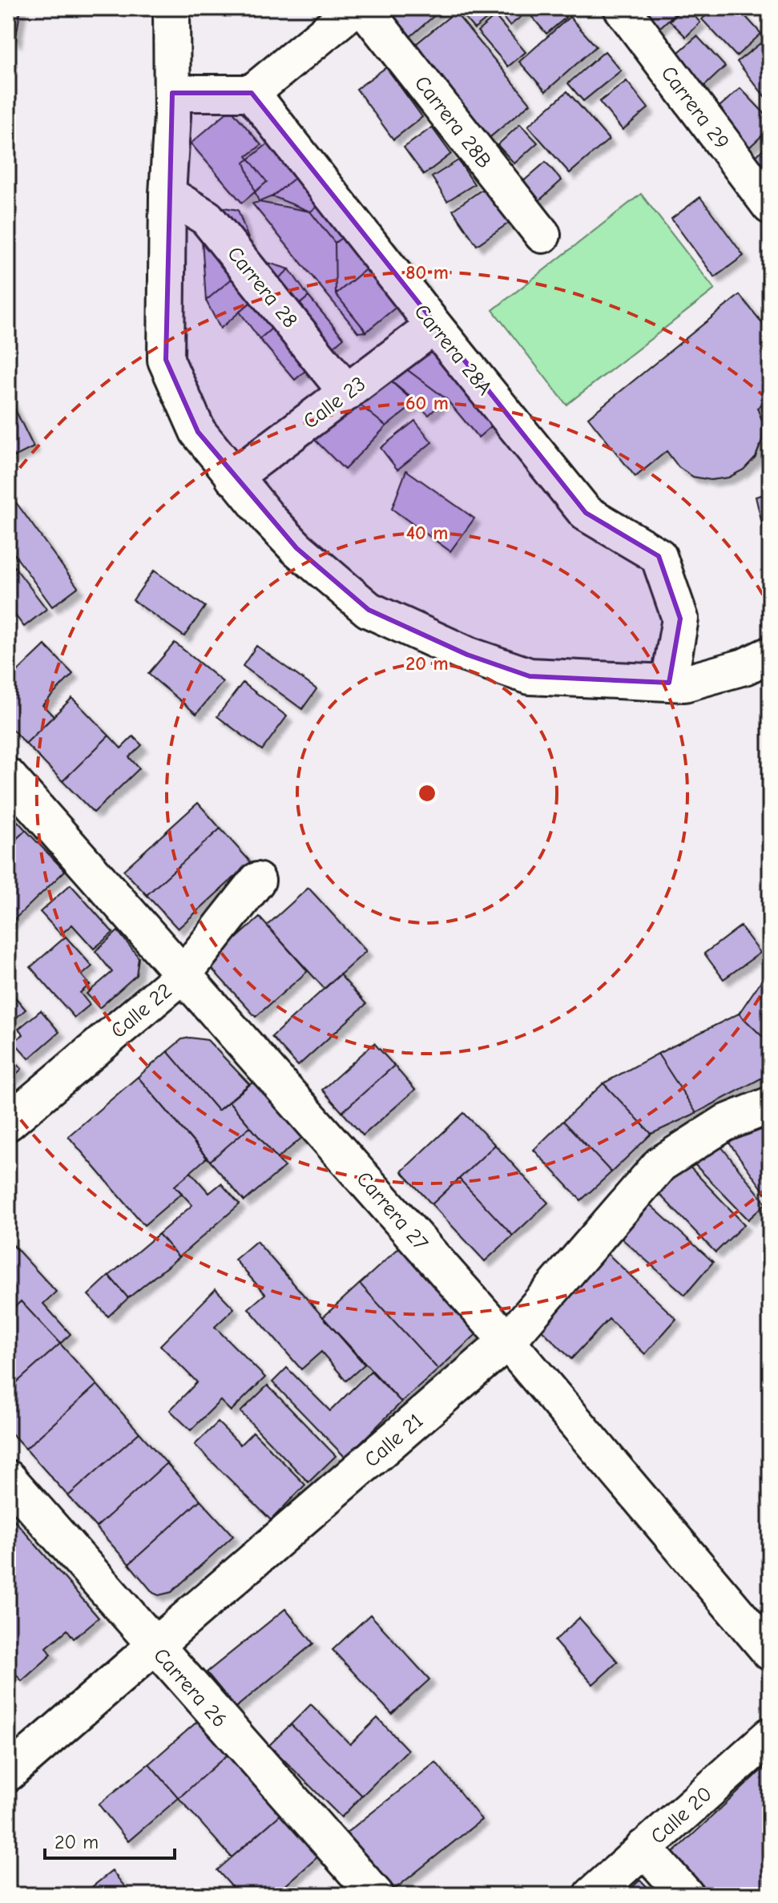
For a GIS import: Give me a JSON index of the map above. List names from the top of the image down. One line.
{"streets":{"street":["Carrera 29","Carrera 28B","Carrera 28","Carrera 28A","Calle 23","Calle 22","Carrera 27","Calle 21","Carrera 26","Calle 20"]},"crossings":[["Carrera 28","Calle 23"],["Carrera 28A","Calle 23"],["Calle 22","Carrera 27"],["Carrera 27","Calle 21"],["Calle 21","Carrera 26"]],"scale_bar":"20 m","rings":["80 m","60 m","40 m","20 m"]}
